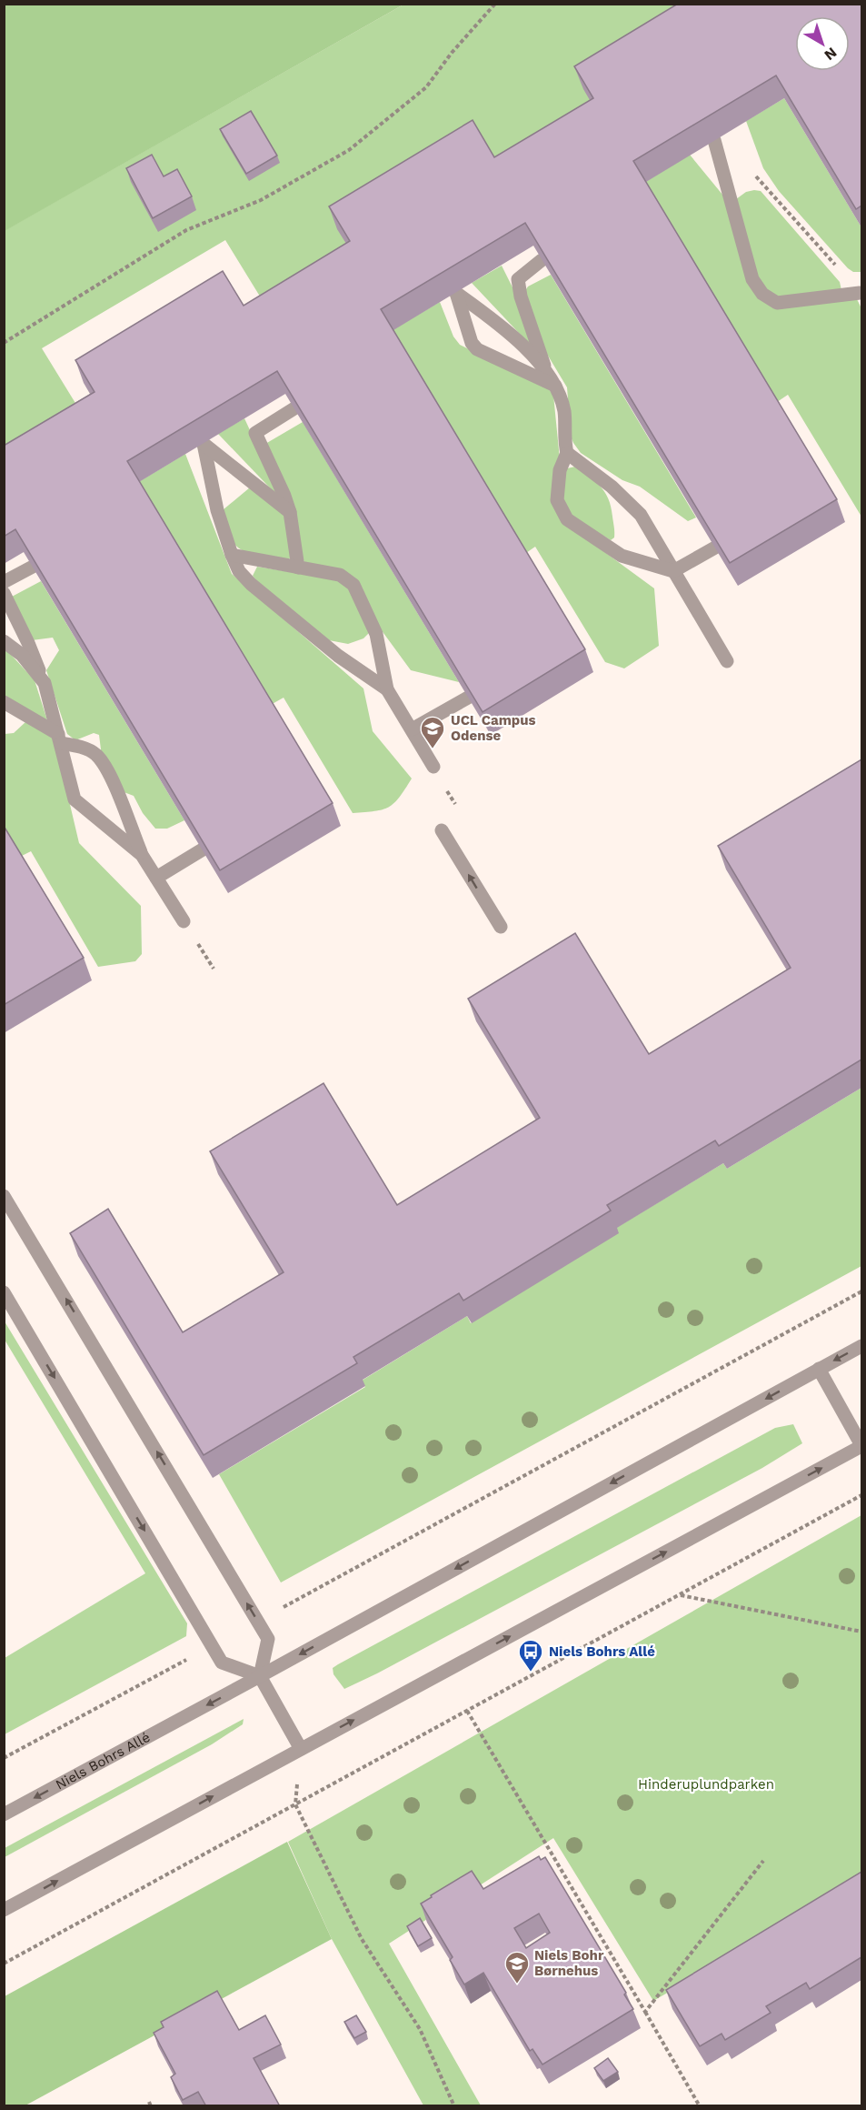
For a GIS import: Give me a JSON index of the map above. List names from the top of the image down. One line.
{"streets":{"street":["Niels Bohrs Allé"]},"parks":["Hinderuplundparken"],"places":{"school or university":["UCL Campus Odense","Niels Bohr Børnehus"],"bus stop":["Niels Bohrs Allé"]},"north":"bottom right"}
